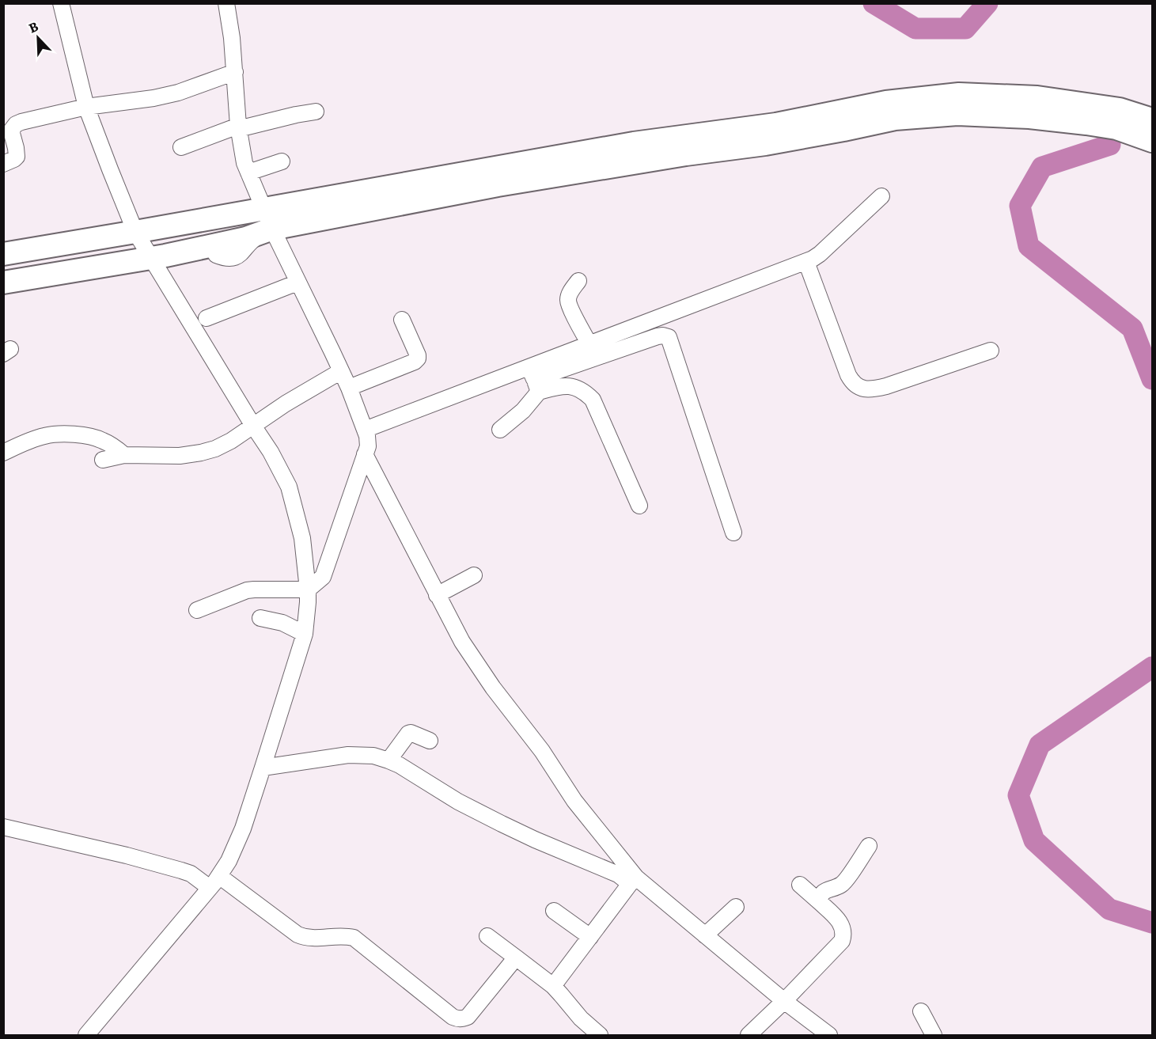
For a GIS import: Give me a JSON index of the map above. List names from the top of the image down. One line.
{"north":"top left"}
